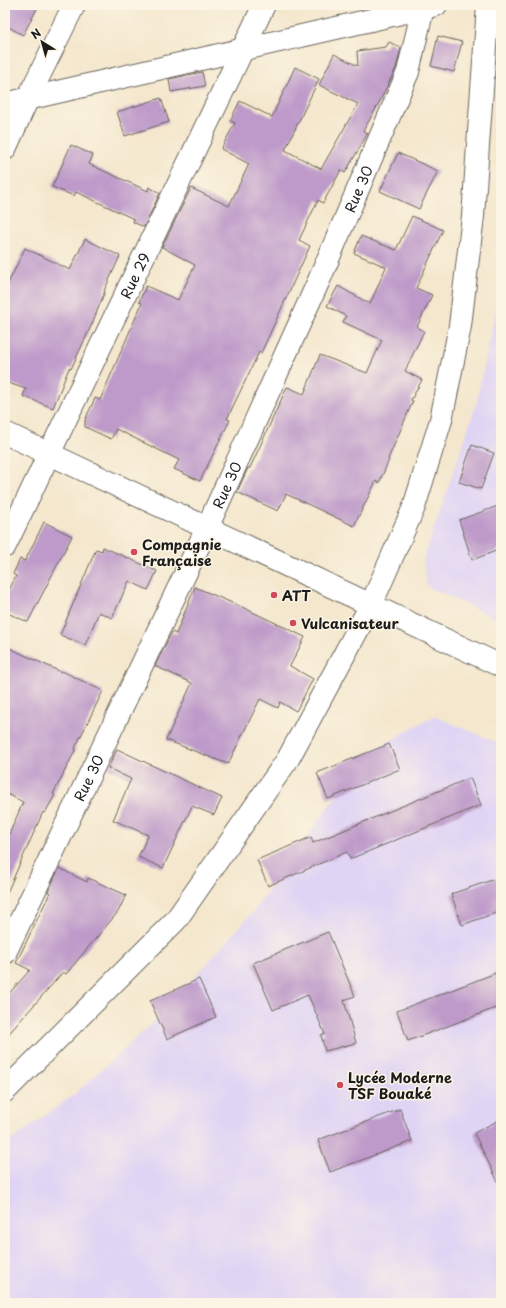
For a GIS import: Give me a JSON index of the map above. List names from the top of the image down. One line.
{"streets":{"street":["Rue 30","Rue 29"]},"places":["Compagnie Française","ATT","Vulcanisateur","Lycée Moderne TSF Bouaké"],"north":"top left"}
